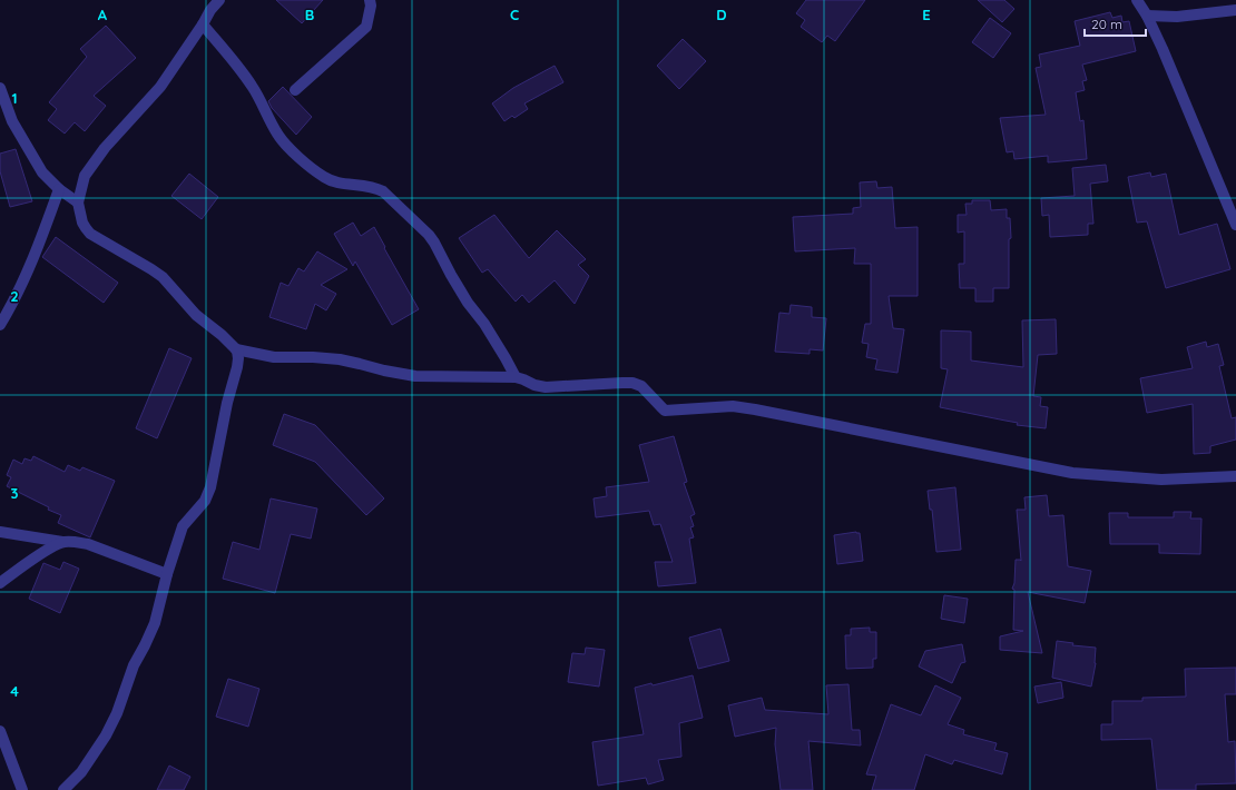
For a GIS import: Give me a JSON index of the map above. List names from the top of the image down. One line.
{"scale_bar":"20 m","grid":{"columns":["A","B","C","D","E"],"rows":["1","2","3","4"]}}
